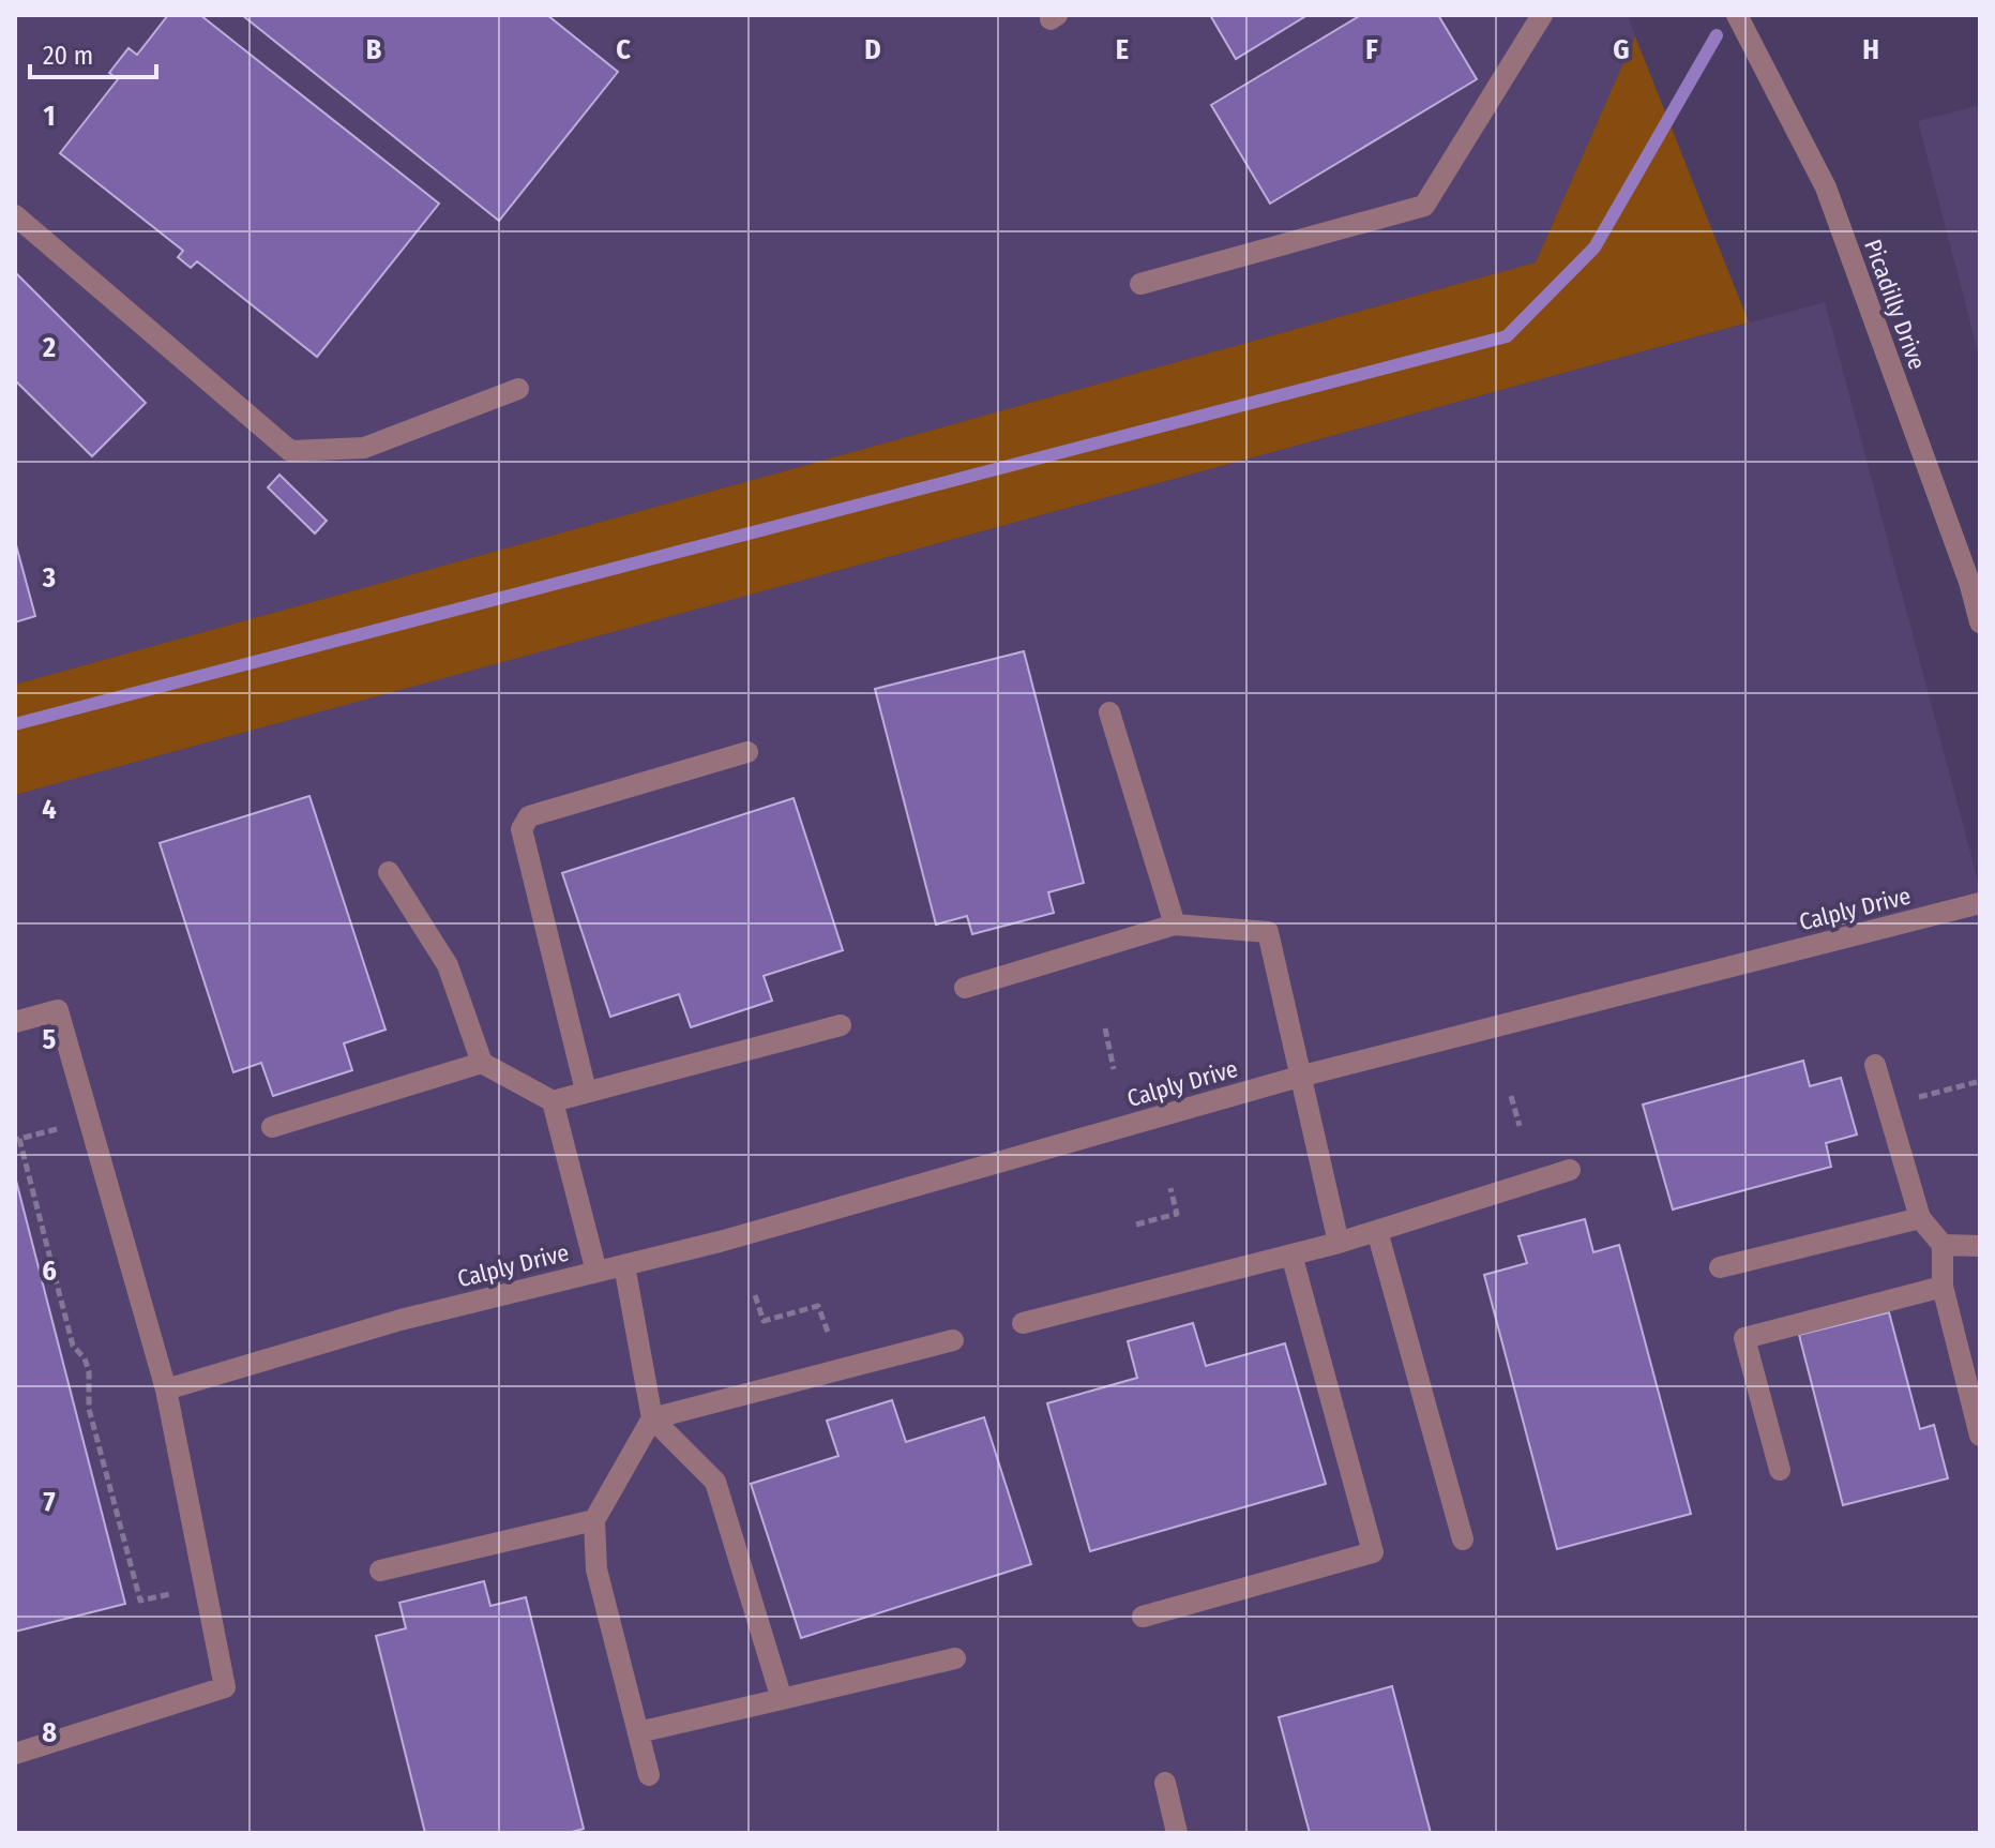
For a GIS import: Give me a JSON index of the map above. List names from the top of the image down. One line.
{"streets":{"street":["Picadilly Drive","Calply Drive"]},"scale_bar":"20 m","grid":{"columns":["B","C","D","E","F","G","H"],"rows":["1","2","3","4","5","6","7","8"]}}
